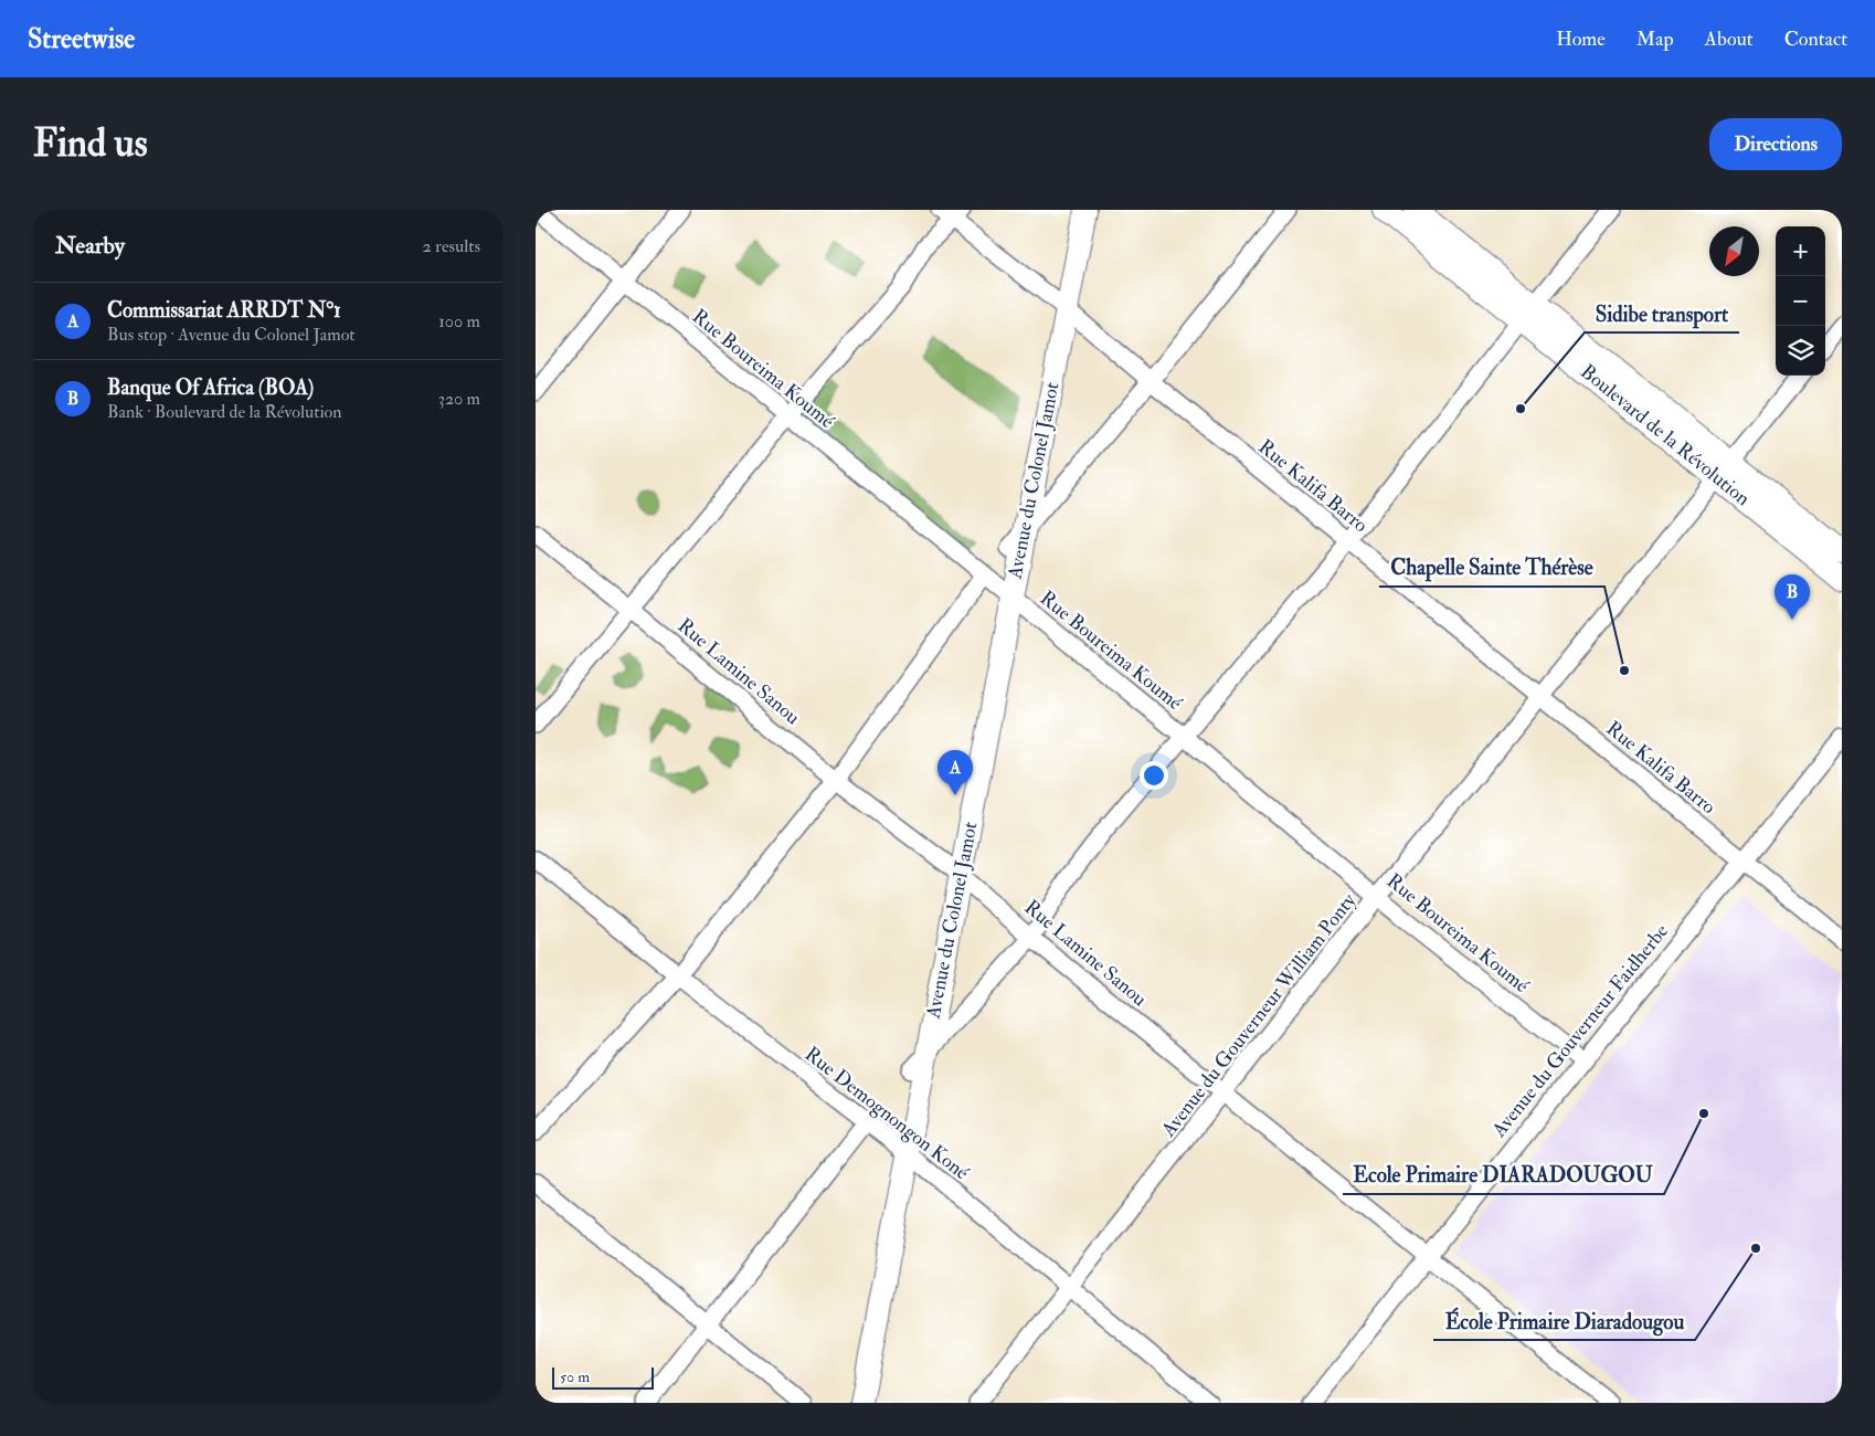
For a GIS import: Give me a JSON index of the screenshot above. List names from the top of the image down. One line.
{"streets":{"main road":["Boulevard de la Révolution","Avenue du Colonel Jamot"],"street":["Rue Boureima Koumé","Rue Kalifa Barro","Rue Lamine Sanou","Avenue du Gouverneur William Ponty","Avenue du Gouverneur Faidherbe","Rue Demognongon Koné"]},"crossings":[["Rue Boureima Koumé","Avenue du Colonel Jamot"],["Rue Boureima Koumé","Avenue du Gouverneur William Ponty"],["Rue Boureima Koumé","Avenue du Gouverneur Faidherbe"],["Boulevard de la Révolution","Avenue du Gouverneur William Ponty"],["Avenue du Colonel Jamot","Rue Kalifa Barro"],["Avenue du Colonel Jamot","Rue Lamine Sanou"],["Avenue du Colonel Jamot","Rue Demognongon Koné"],["Rue Kalifa Barro","Avenue du Gouverneur William Ponty"],["Rue Kalifa Barro","Avenue du Gouverneur Faidherbe"],["Rue Lamine Sanou","Avenue du Gouverneur William Ponty"],["Rue Lamine Sanou","Avenue du Gouverneur Faidherbe"],["Avenue du Gouverneur William Ponty","Rue Demognongon Koné"]],"places":["Sidibe transport","Chapelle Sainte Thérèse","Ecole Primaire DIARADOUGOU","École Primaire Diaradougou"],"scale_bar":"50 m","north":"bottom left","page":{"header":"Streetwise","nav":["Home","Map","About","Contact"],"buttons":"Directions","title":"Find us","heading":["Nearby","2 results"],"map_buttons":["+","−"],"list":[{"mark":"A","name":"Commissariat ARRDT N°1","note":"Bus stop · Avenue du Colonel Jamot","value":"100 m"},{"mark":"B","name":"Banque Of Africa (BOA)","note":"Bank · Boulevard de la Révolution","value":"320 m"}],"pins":["B","A"],"scale":"50 m"}}
